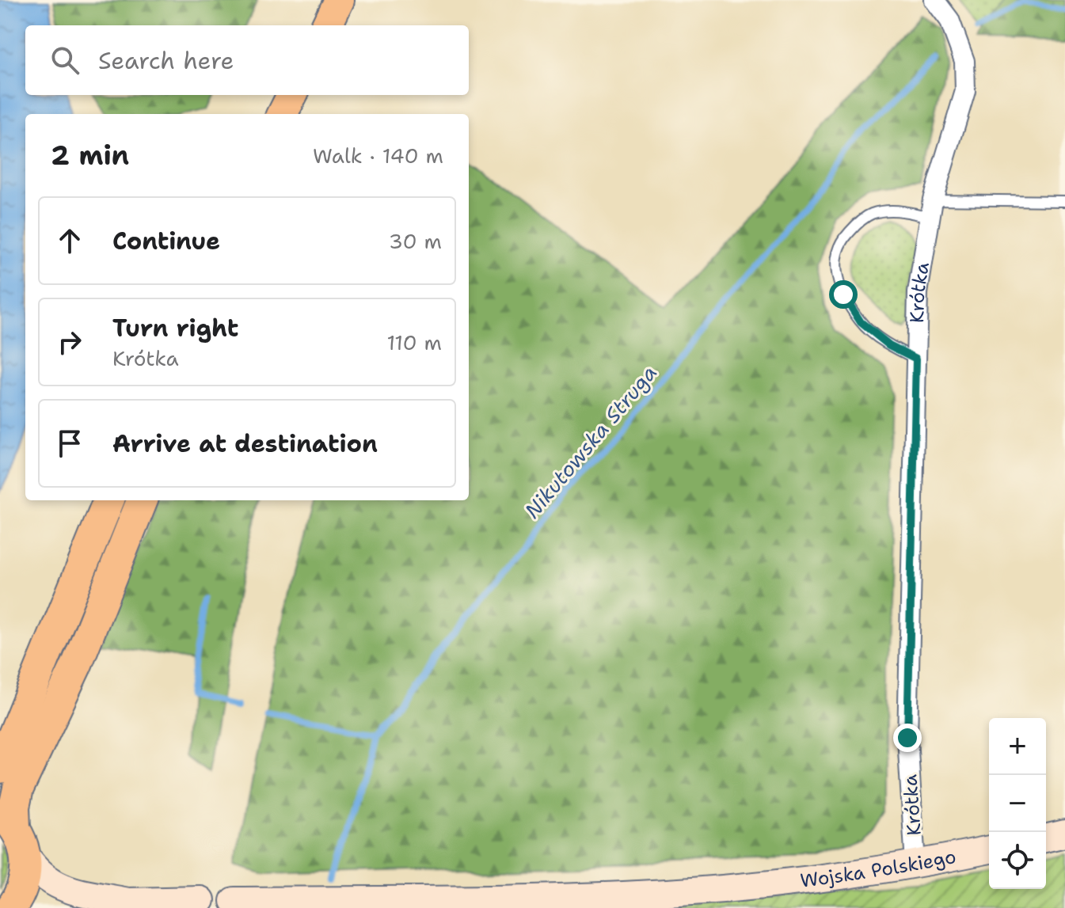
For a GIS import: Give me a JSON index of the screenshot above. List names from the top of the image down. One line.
{"streets":{"street":["Krótka","Wojska Polskiego"]},"crossings":[["Krótka","Wojska Polskiego"]],"water":["Nikutowska Struga"],"page":{"search":"Search here","heading":["2 min","Walk · 140 m"],"list":[["Continue","30 m"],["Turn right","Krótka","110 m"],"Arrive at destination"],"map_buttons":["+","−"]}}
